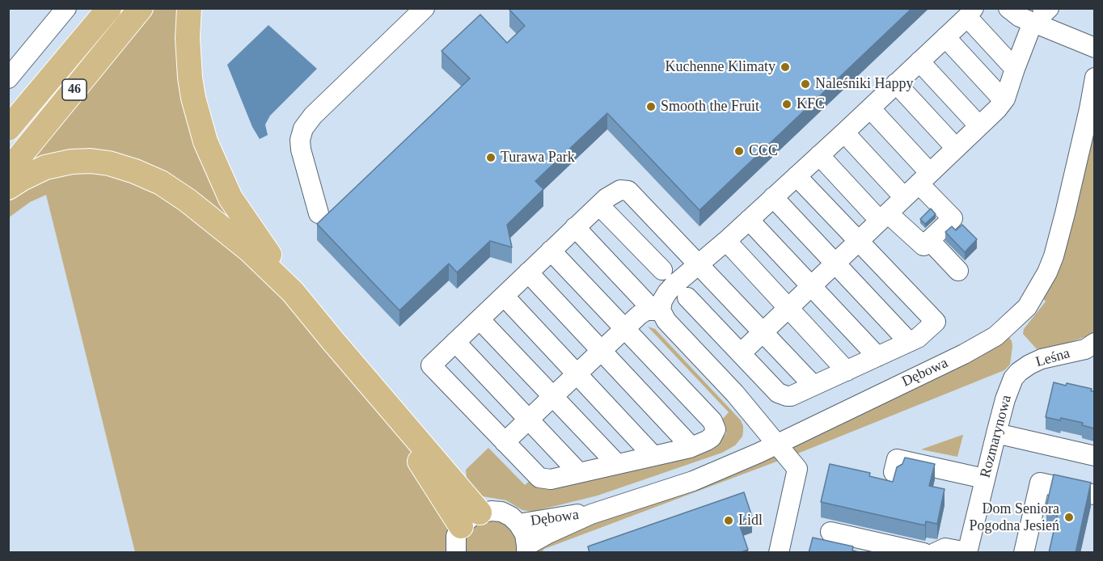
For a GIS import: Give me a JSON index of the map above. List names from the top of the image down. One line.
{"streets":{"main road":["46"],"street":["Leśna","Dębowa","Rozmarynowa"]},"crossings":[["Leśna","Rozmarynowa"]],"places":["Kuchenne Klimaty","Naleśniki Happy","KFC","Smooth the Fruit","CCC","Turawa Park","Dom Seniora Pogodna Jesień","Lidl"]}
